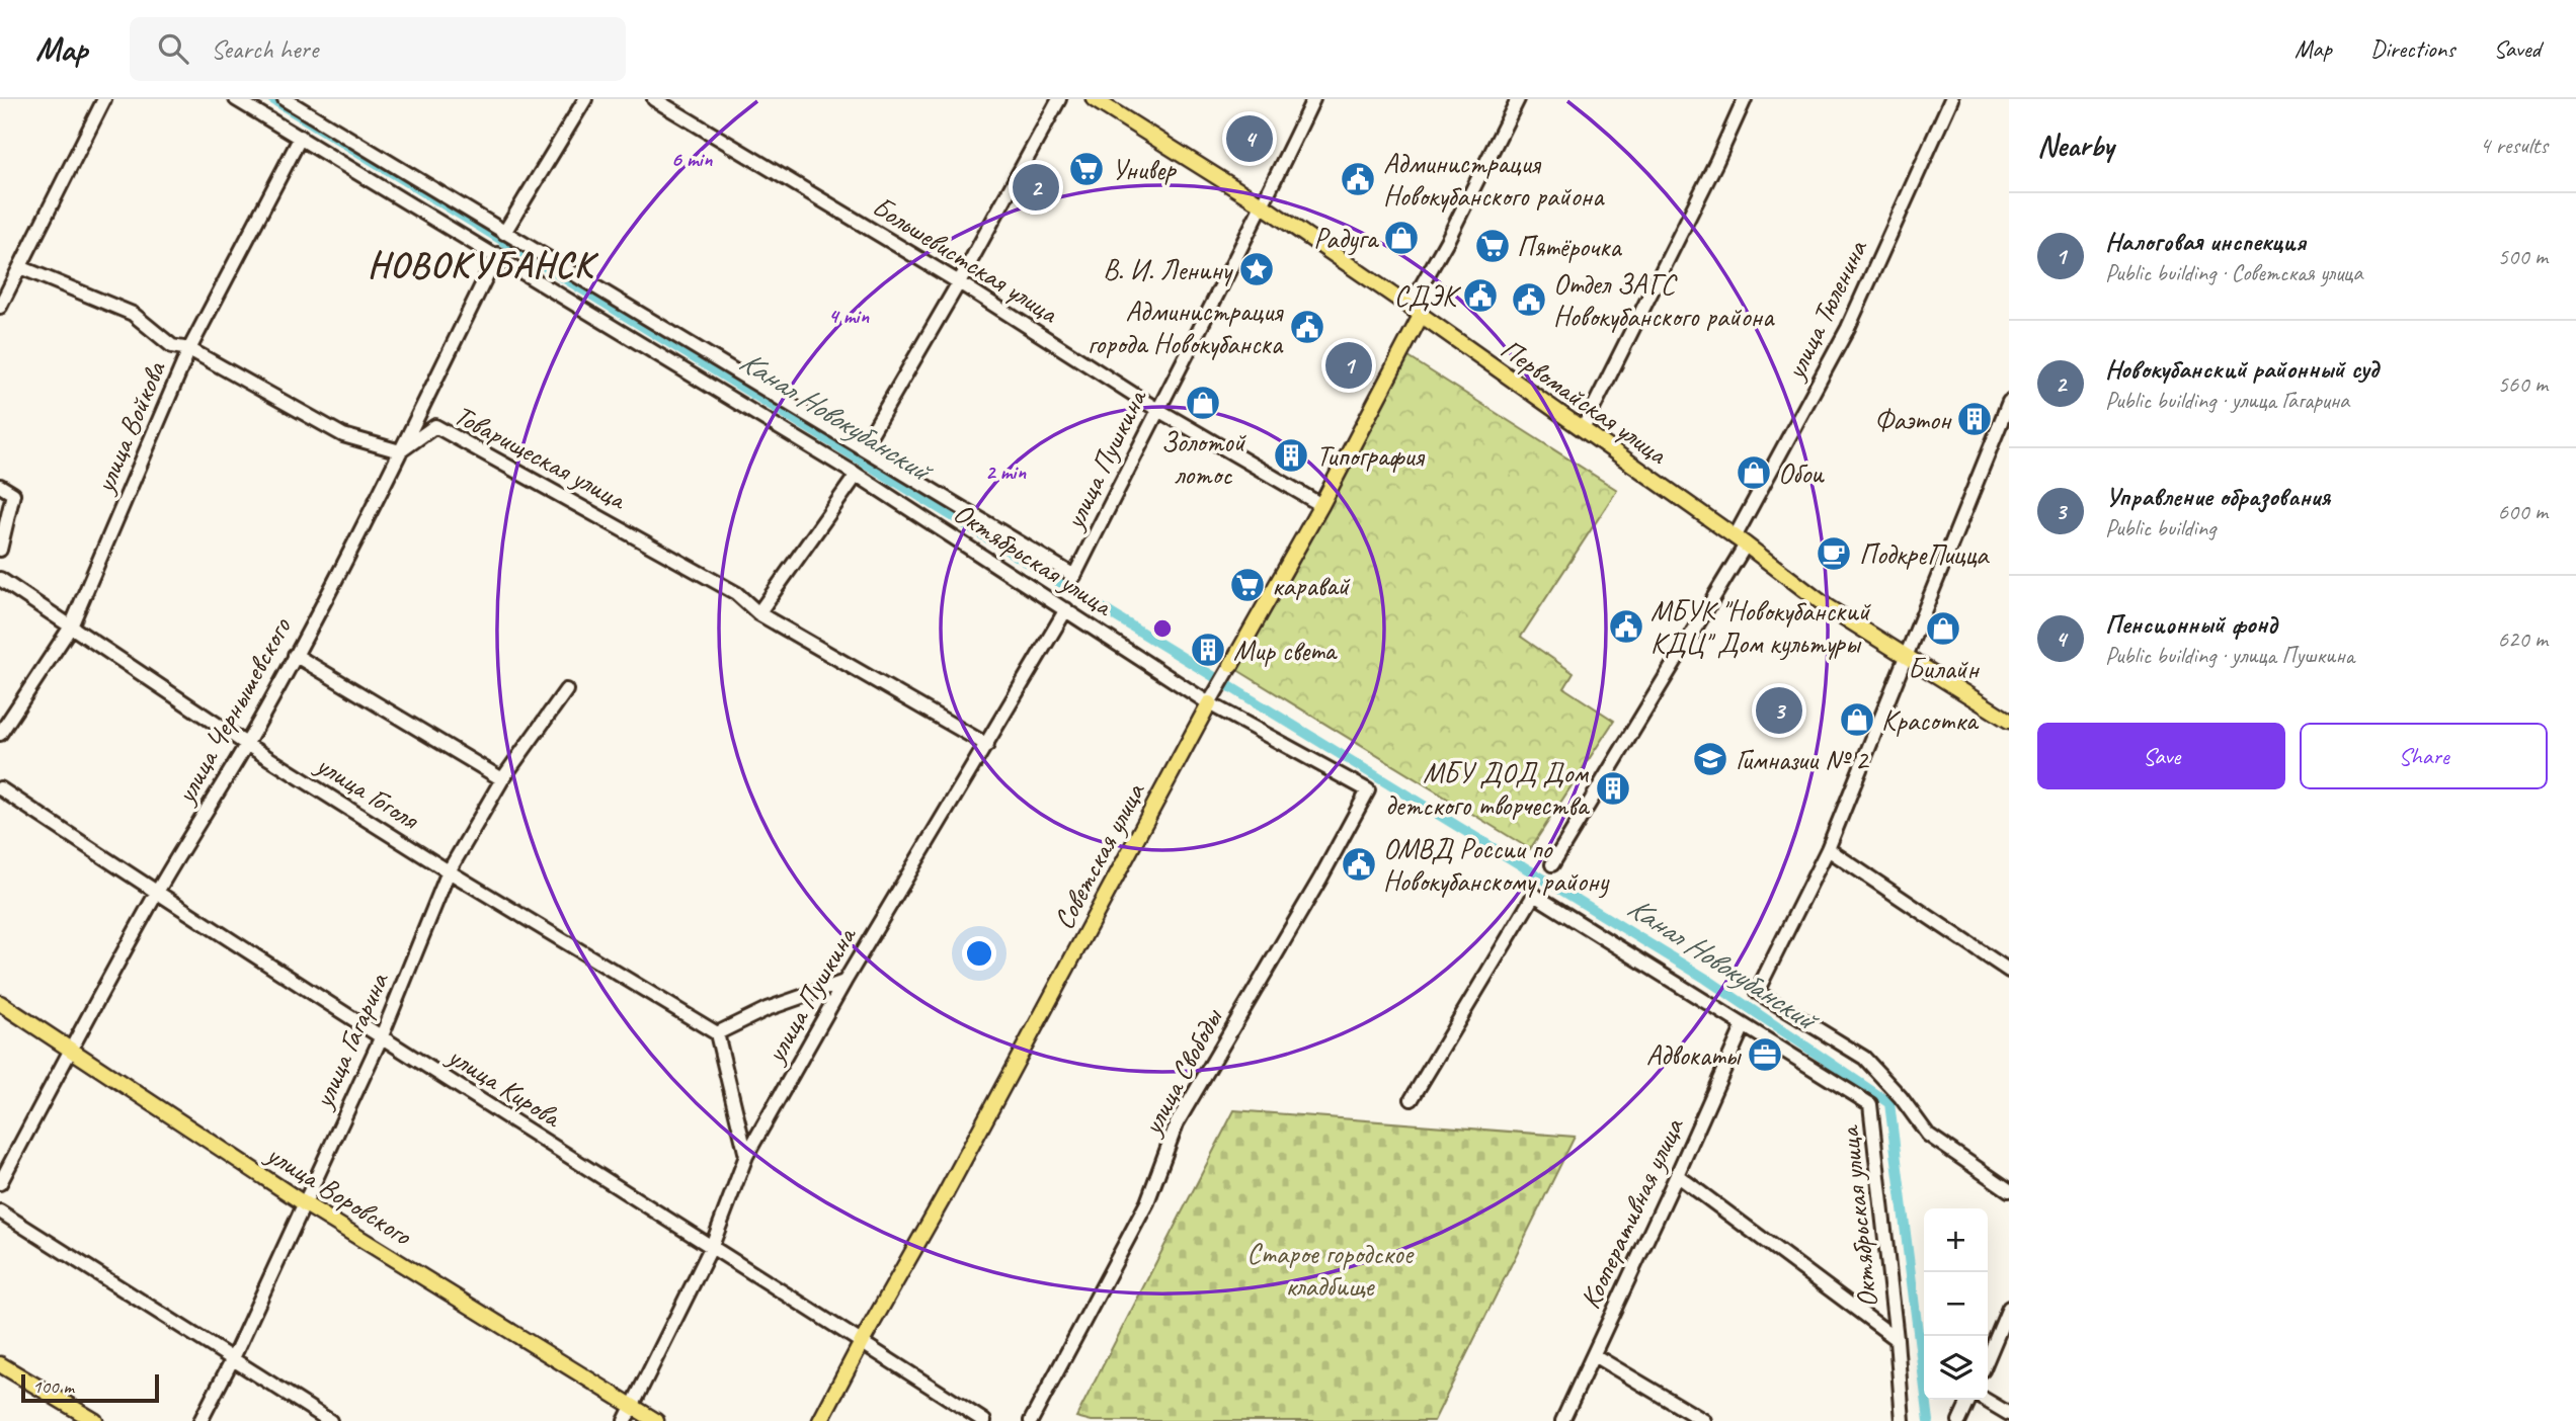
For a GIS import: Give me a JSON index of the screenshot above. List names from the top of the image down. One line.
{"streets":{"main road":["Первомайская улица","Советская улица","улица Воровского"],"street":["Большевистская улица","улица Тюленина","улица Войкова","Товарищеская улица","улица Пушкина","Октябрьская улица","улица Чернышевского","улица Гоголя","улица Гагарина","улица Свободы","улица Кирова","Кооперативная улица"]},"crossings":[["Большевистская улица","улица Пушкина"],["Большевистская улица","Советская улица"],["улица Тюленина","Первомайская улица"],["Первомайская улица","улица Пушкина"],["Первомайская улица","Советская улица"],["улица Войкова","Октябрьская улица"],["улица Войкова","улица Гоголя"],["Товарищеская улица","улица Пушкина"],["Товарищеская улица","улица Чернышевского"],["улица Пушкина","Октябрьская улица"],["улица Пушкина","улица Кирова"],["улица Пушкина","улица Воровского"],["Октябрьская улица","улица Чернышевского"],["Октябрьская улица","Советская улица"],["Октябрьская улица","улица Свободы"],["Октябрьская улица","Кооперативная улица"],["улица Чернышевского","улица Гоголя"],["улица Чернышевского","улица Кирова"],["улица Чернышевского","улица Воровского"],["улица Гоголя","улица Гагарина"],["Советская улица","улица Кирова"],["улица Гагарина","улица Кирова"],["улица Гагарина","улица Воровского"]],"districts":["НОВОКУБАНСК"],"water":["Канал Новокубанский"],"parks":["Старое городское кладбище"],"places":{"supermarket":["Универ","Пятёрочка","каравай"],"public building":["Администрация Новокубанского района","СДЭК","Отдел ЗАГС Новокубанского района","Администрация города Новокубанска","МБУК \"Новокубанский КДЦ\" Дом культуры","ОМВД России по Новокубанскому району"],"shop":["Радуга","Золотой лотос","Обои","Билайн","Красотка"],"place":["В. И. Ленину"],"building":["Фаэтон","Типография","Мир света","МБУ ДОД Дом детского творчества"],"cafe":["ПодкреПицца"],"school or university":["Гимназии № 2"],"office":["Адвокаты"]},"scale_bar":"100 m","page":{"header":"Map","search":"Search here","nav":["Map","Directions","Saved"],"heading":["Nearby","4 results"],"pins":["4","2","1","3"],"list":[{"mark":"1","name":"Налоговая инспекция","note":"Public building · Советская улица","value":"500 m"},{"mark":"2","name":"Новокубанский районный суд","note":"Public building · улица Гагарина","value":"560 m"},{"mark":"3","name":"Управление образования","note":"Public building","value":"600 m"},{"mark":"4","name":"Пенсионный фонд","note":"Public building · улица Пушкина","value":"620 m"}],"buttons":["Save","Share"],"map_buttons":["+","−"],"scale":"100 m"},"rings":["6 min","4 min","2 min"]}
